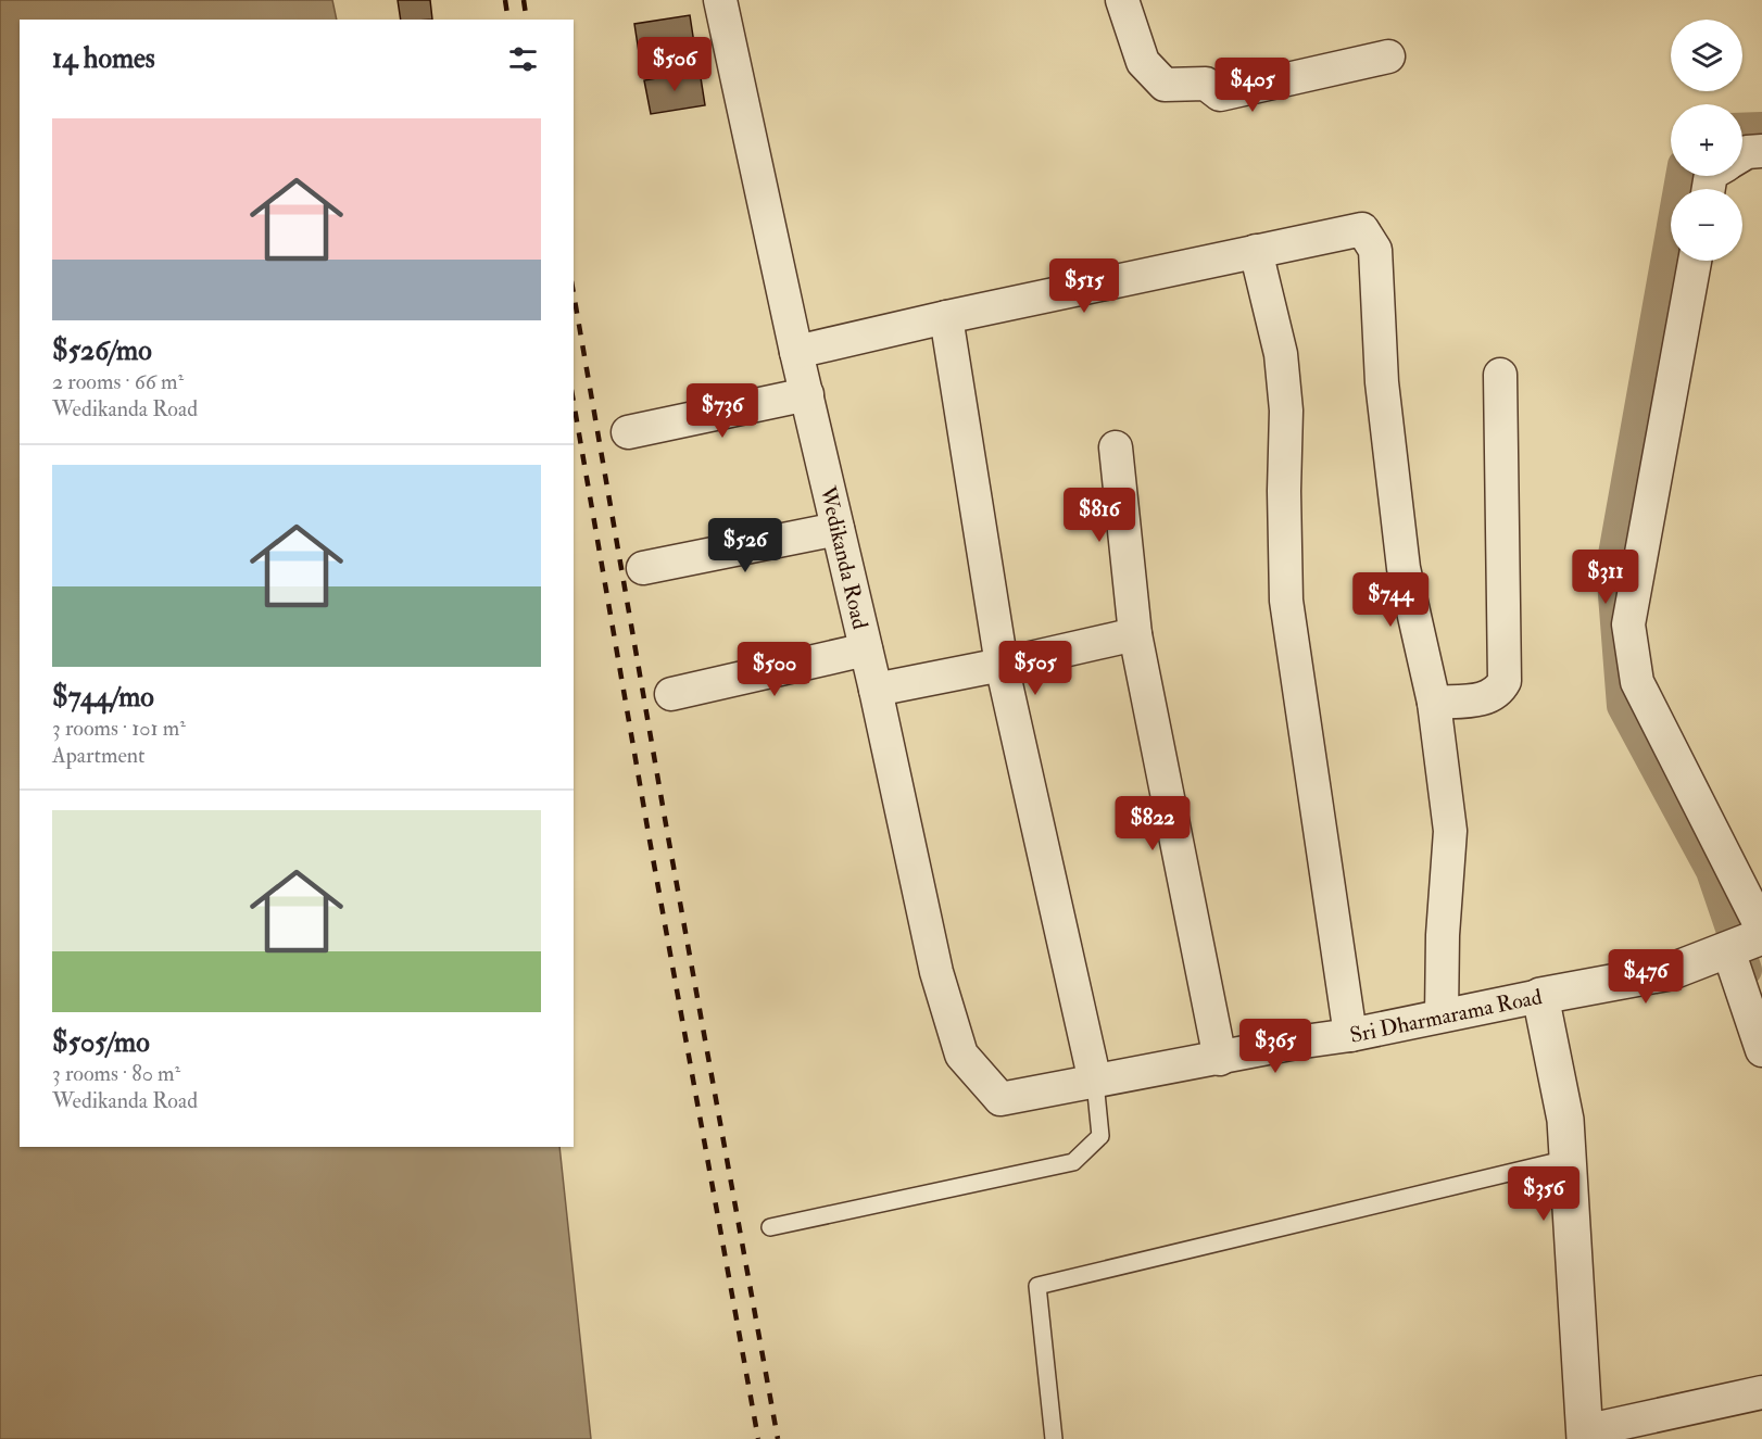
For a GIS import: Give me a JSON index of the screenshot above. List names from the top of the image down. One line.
{"streets":{"street":["Wedikanda Road","Sri Dharmarama Road"]},"crossings":[["Wedikanda Road","Sri Dharmarama Road"]],"page":{"map_buttons":["+","−"],"heading":"14 homes","price":["$506","$405","$515","$736","$816","$526","$311","$744","$505","$500","$822","$476","$365","$356"],"list":[{"name":"$526/mo","note":"2 rooms · 66 m² · Wedikanda Road"},{"name":"$744/mo","note":"3 rooms · 101 m² · Apartment"},{"name":"$505/mo","note":"3 rooms · 80 m² · Wedikanda Road"}]}}
